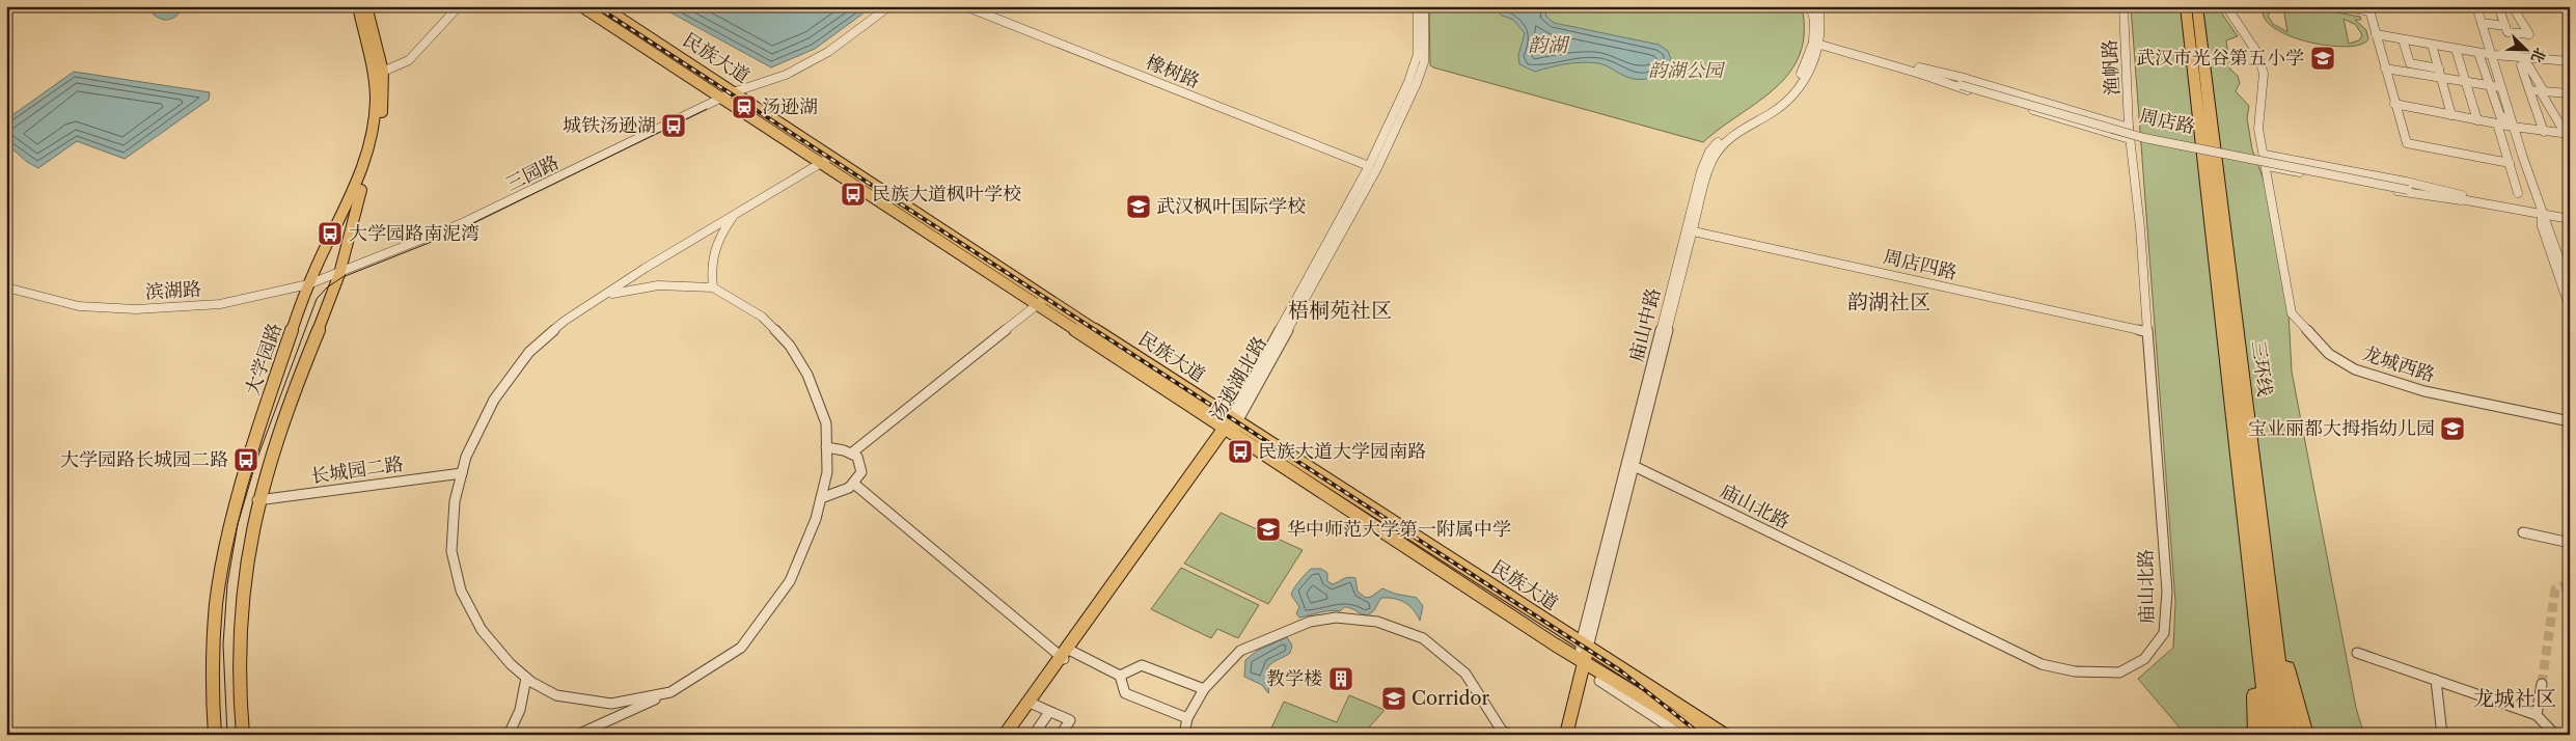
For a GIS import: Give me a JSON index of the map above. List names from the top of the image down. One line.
{"streets":{"highway":["三环线"],"main road":["民族大道","大学园路","汤逊湖北路"],"street":["渔帆路","橡树路","周店路","三园路","周店四路","滨湖路","庙山中路","龙城西路","长城园二路","庙山北路"]},"crossings":[["民族大道","三园路"],["民族大道","庙山中路"],["民族大道","汤逊湖北路"],["渔帆路","庙山北路"],["橡树路","汤逊湖北路"],["周店路","庙山中路"],["三园路","滨湖路"],["三园路","大学园路"],["周店四路","庙山中路"],["周店四路","庙山北路"],["滨湖路","大学园路"],["庙山中路","庙山北路"],["大学园路","长城园二路"]],"districts":["韵湖社区","梧桐苑社区","龙城社区"],"water":["韵湖"],"parks":["韵湖公园"],"places":{"school or university":["武汉市光谷第五小学","武汉枫叶国际学校","宝业丽都大拇指幼儿园","华中师范大学第一附属中学","Corridor"],"station":["汤逊湖"],"bus stop":["城铁汤逊湖","民族大道枫叶学校","大学园路南泥湾","民族大道大学园南路","大学园路长城园二路"],"building":["教学楼"]},"north":"bottom right"}
